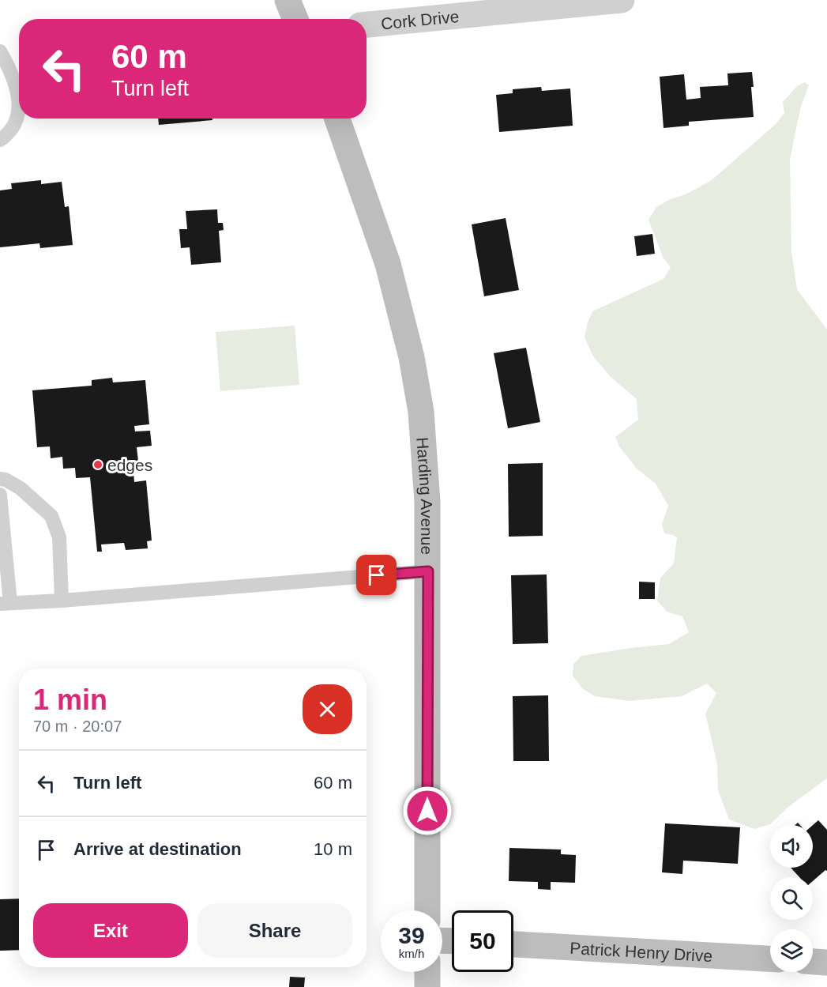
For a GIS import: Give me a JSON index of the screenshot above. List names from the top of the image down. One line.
{"streets":{"main road":["Harding Avenue","Patrick Henry Drive"],"street":["Cork Drive"]},"places":["edges"],"page":{"turn":["60 m","Turn left"],"heading":["1 min","70 m · 20:07"],"list":[{"name":"Turn left","value":"60 m"},{"name":"Arrive at destination","value":"10 m"}],"buttons":["Exit","Share"],"speed":"39 km/h","limit":"50"}}
